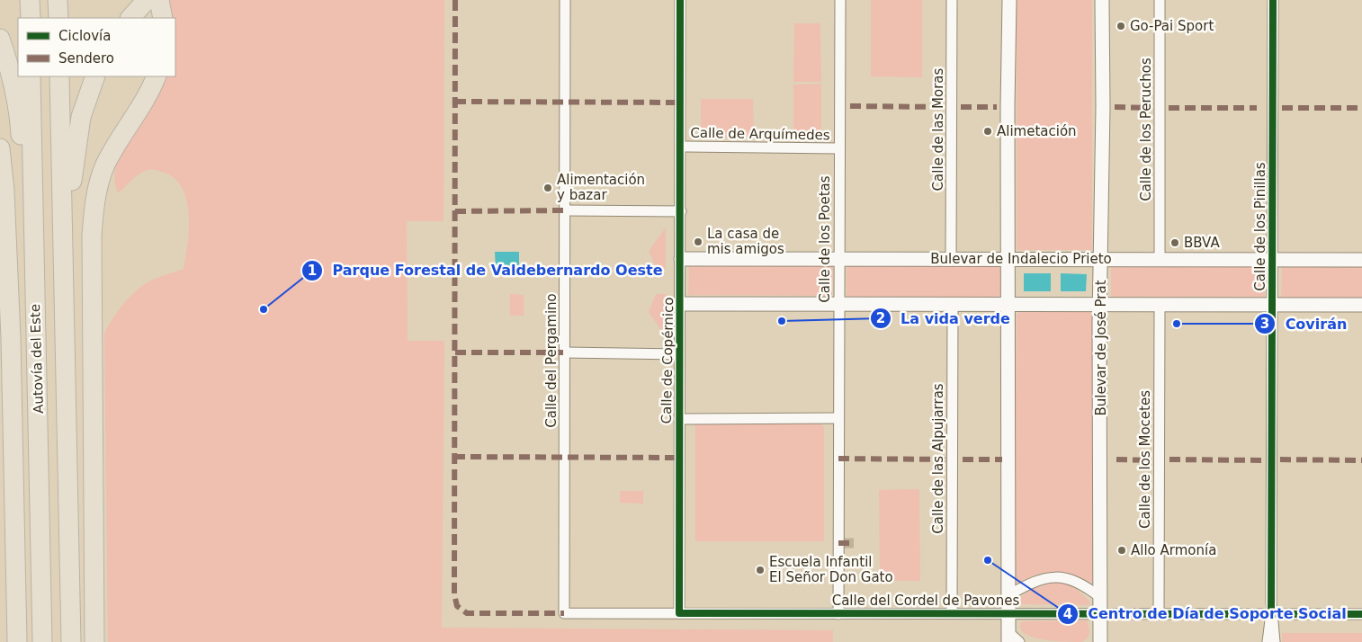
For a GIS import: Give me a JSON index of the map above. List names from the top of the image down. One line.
{"streets":{"highway":["Autovía del Este"],"street":["Calle de las Moras","Calle de los Peruchos","Calle de Arquímedes","Calle de los Pinillas","Calle de los Poetas","Bulevar de Indalecio Prieto","Bulevar de José Prat","Calle del Pergamino","Calle de Copérnico","Calle de las Alpujarras","Calle de los Mocetes","Calle del Cordel de Pavones"]},"crossings":[["Calle de las Moras","Bulevar de Indalecio Prieto"],["Calle de los Peruchos","Bulevar de Indalecio Prieto"],["Calle de Arquímedes","Calle de los Poetas"],["Calle de Arquímedes","Calle de Copérnico"],["Calle de los Pinillas","Bulevar de Indalecio Prieto"],["Calle de los Pinillas","Calle del Cordel de Pavones"],["Calle de los Poetas","Bulevar de Indalecio Prieto"],["Calle de los Poetas","Calle del Cordel de Pavones"],["Bulevar de Indalecio Prieto","Bulevar de José Prat"],["Bulevar de Indalecio Prieto","Calle de Copérnico"],["Bulevar de José Prat","Calle del Cordel de Pavones"],["Calle del Pergamino","Calle del Cordel de Pavones"],["Calle de Copérnico","Calle del Cordel de Pavones"],["Calle de las Alpujarras","Calle del Cordel de Pavones"],["Calle de los Mocetes","Calle del Cordel de Pavones"]],"places":["Go-Pai Sport","Alimetación","Alimentación y bazar","La casa de mis amigos","BBVA","Parque Forestal de Valdebernardo Oeste","La vida verde","Covirán","Allo Armonía","Centro de Día de Soporte Social","Escuela Infantil El Señor Don Gato"],"legend":["Ciclovía","Sendero"]}
